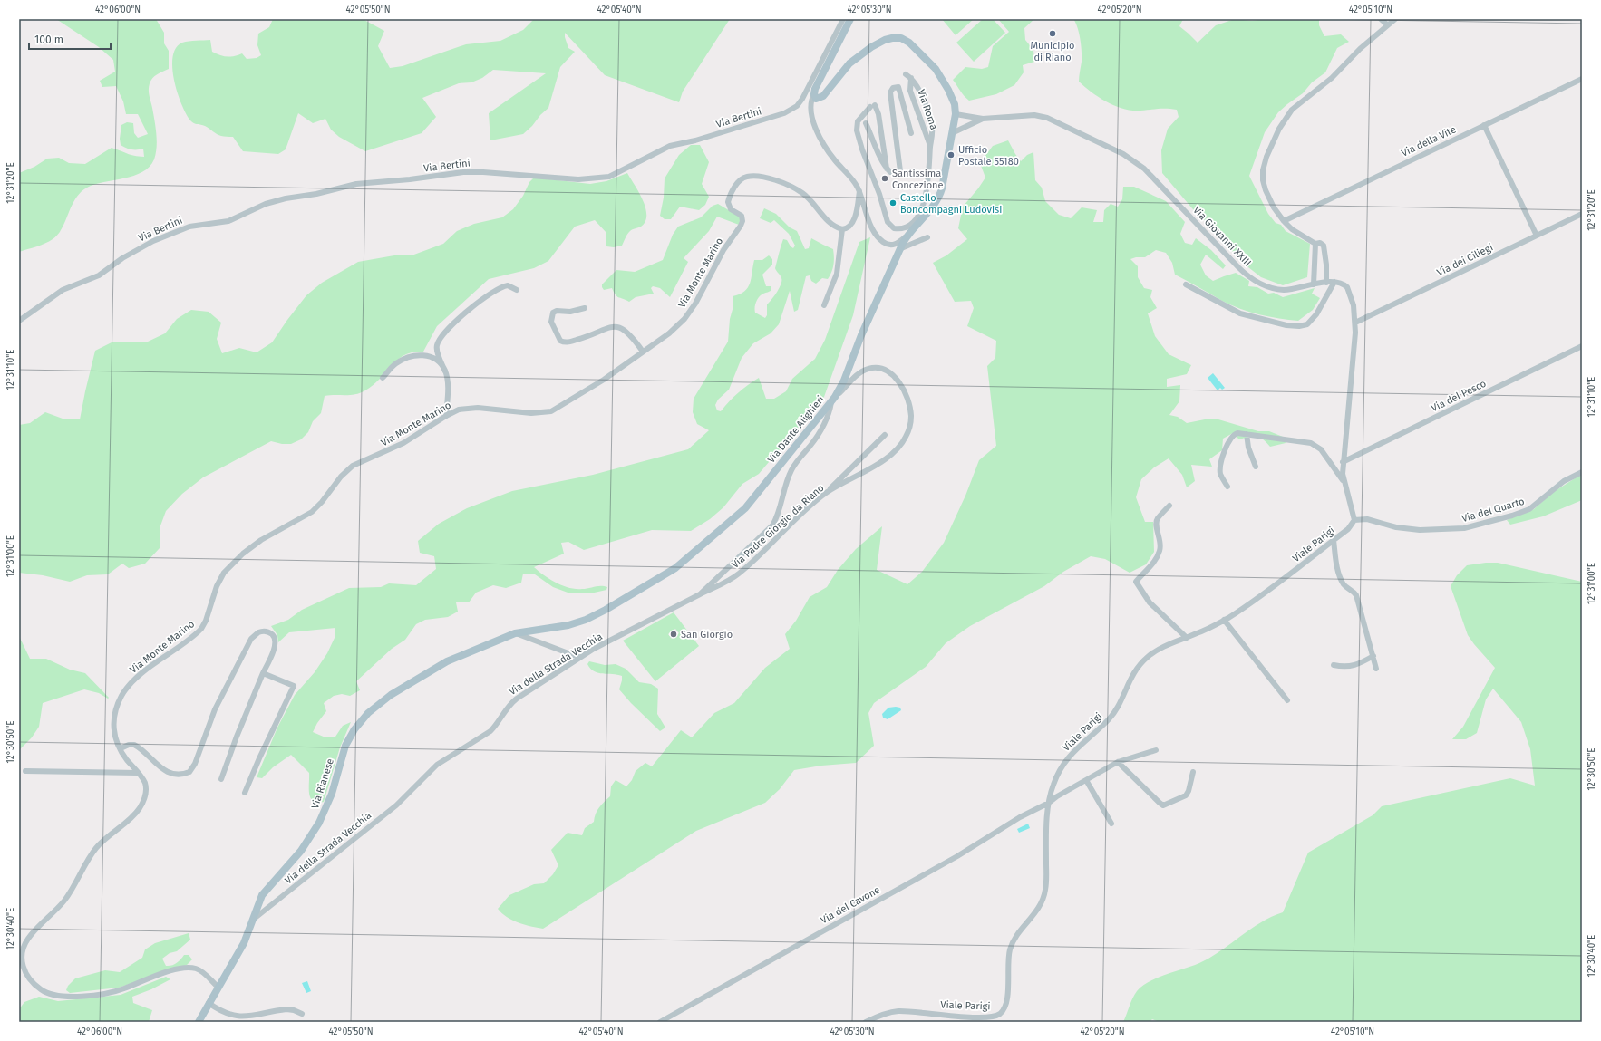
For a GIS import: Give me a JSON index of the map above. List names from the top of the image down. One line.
{"streets":{"main road":["Via Dante Alighieri","Via Rianese"],"street":["Via Roma","Via Bertini","Via della Vite","Via Giovanni XXIII","Via dei Ciliegi","Via Monte Marino","Via del Pesco","Via del Quarto","Via Padre Giorgio da Riano","Viale Parigi","Via della Strada Vecchia","Via del Cavone"]},"crossings":[["Via Giovanni XXIII","Via Dante Alighieri"],["Via Monte Marino","Via Rianese"],["Via Dante Alighieri","Via Padre Giorgio da Riano"],["Via Dante Alighieri","Via della Strada Vecchia"],["Via Dante Alighieri","Via Rianese"],["Via del Quarto","Viale Parigi"],["Via Padre Giorgio da Riano","Via della Strada Vecchia"],["Viale Parigi","Via del Cavone"],["Via della Strada Vecchia","Via Rianese"]],"places":["Municipio di Riano","Ufficio Postale 55180","Santissima Concezione","Castello Boncompagni Ludovisi","San Giorgio"],"scale_bar":"100 m","coordinates":["42°06'00\"N","42°05'50\"N","42°05'40\"N","42°05'30\"N","42°05'20\"N","42°05'10\"N","12°31'20\"E","12°31'10\"E","12°31'00\"E","12°30'50\"E","12°30'40\"E"]}
